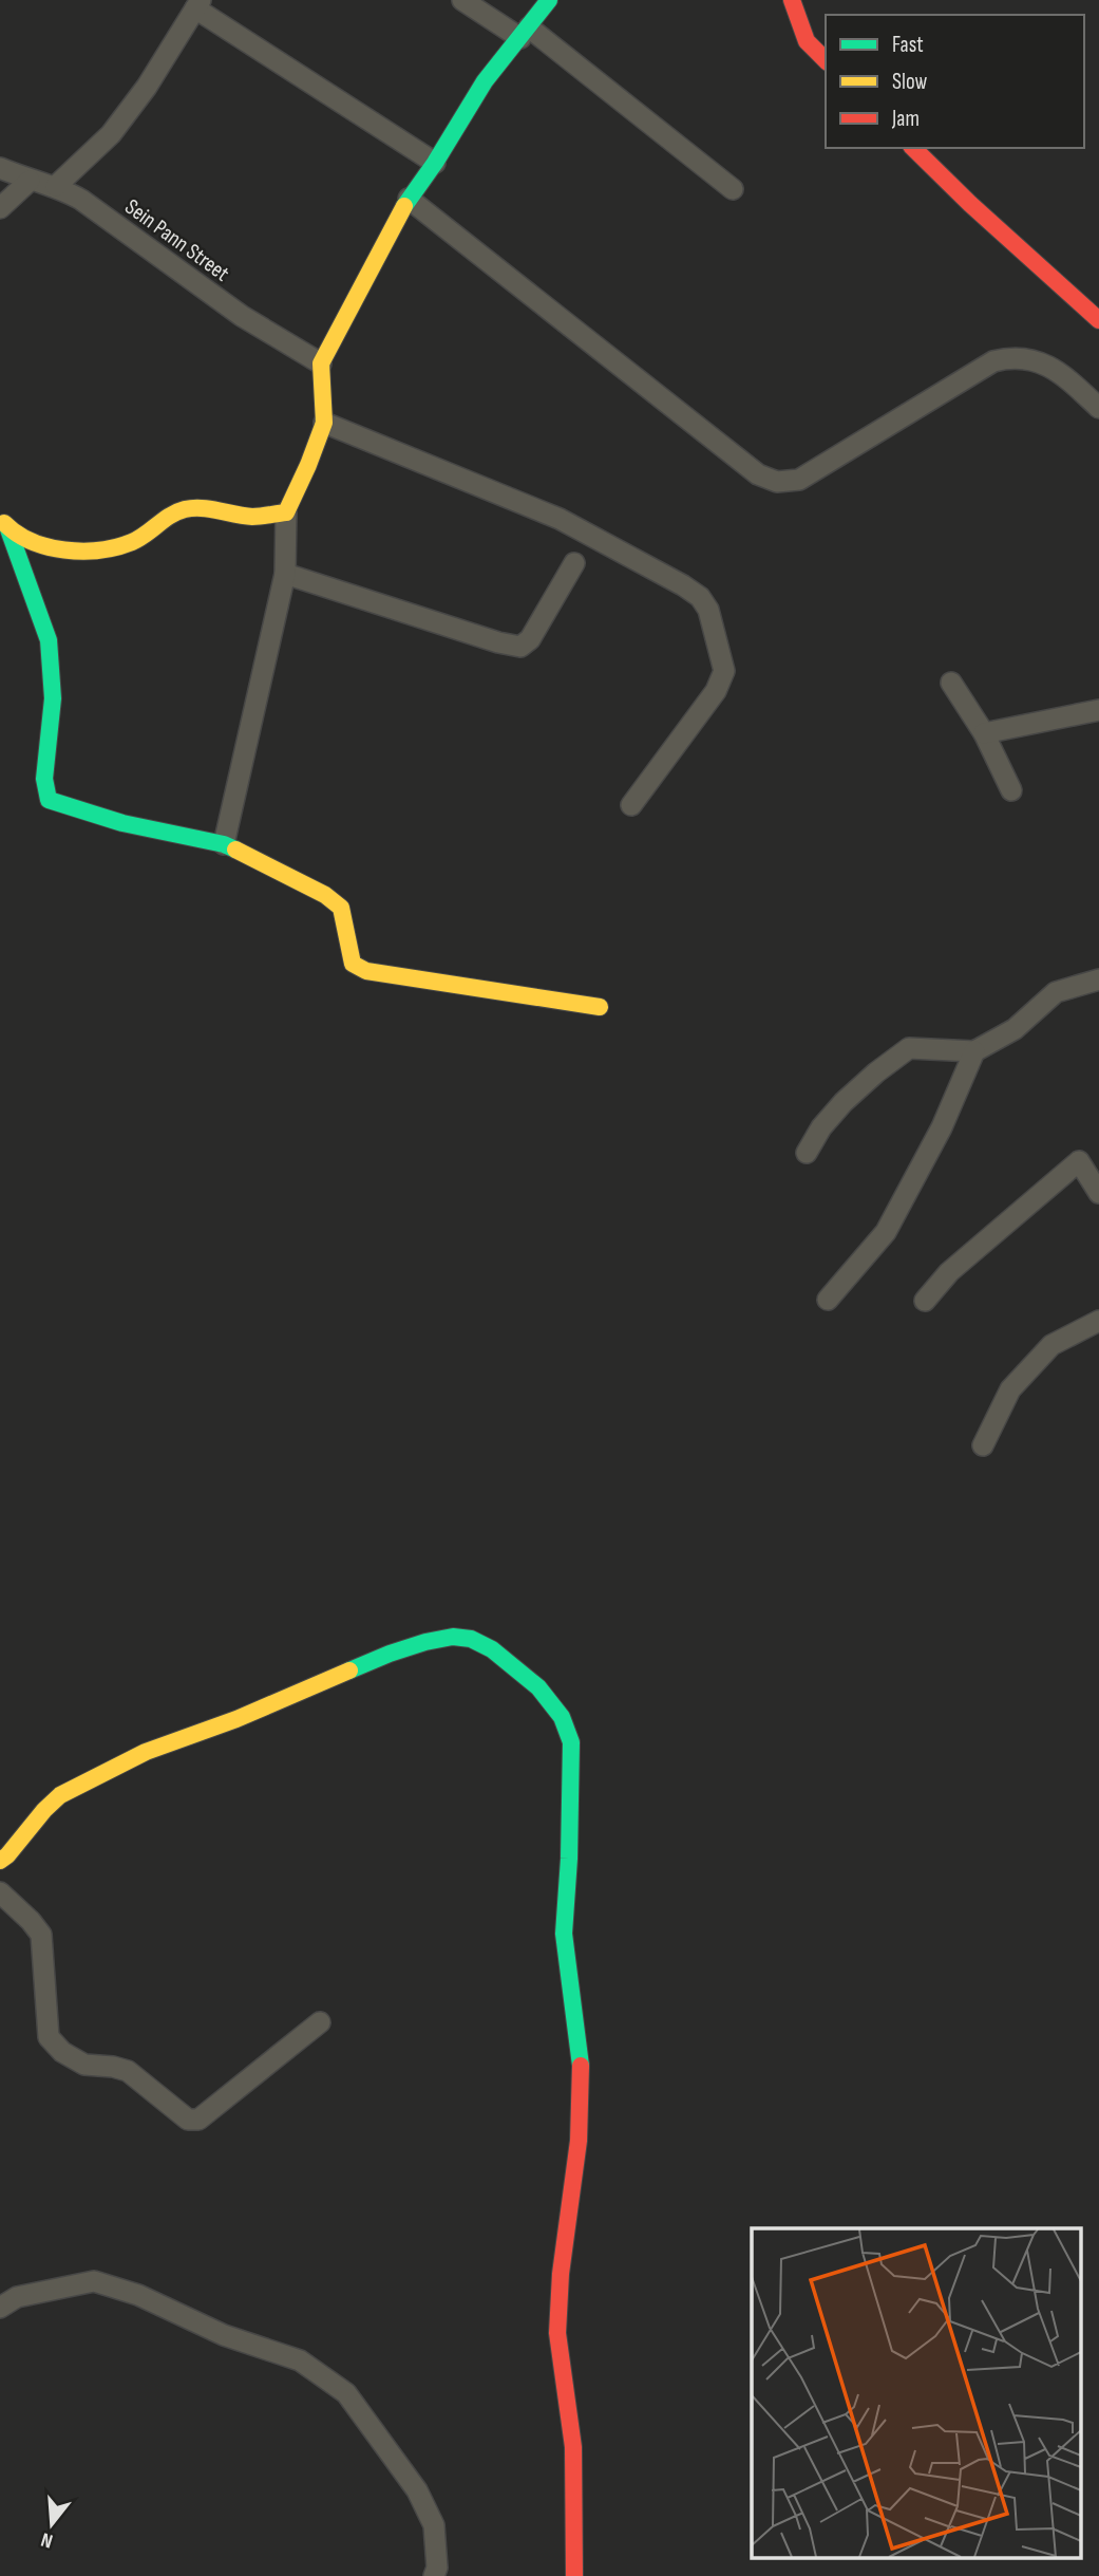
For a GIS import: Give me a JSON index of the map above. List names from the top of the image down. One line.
{"streets":{"street":["Sein Pann Street"]},"legend":["Fast","Slow","Jam"],"north":"bottom"}
